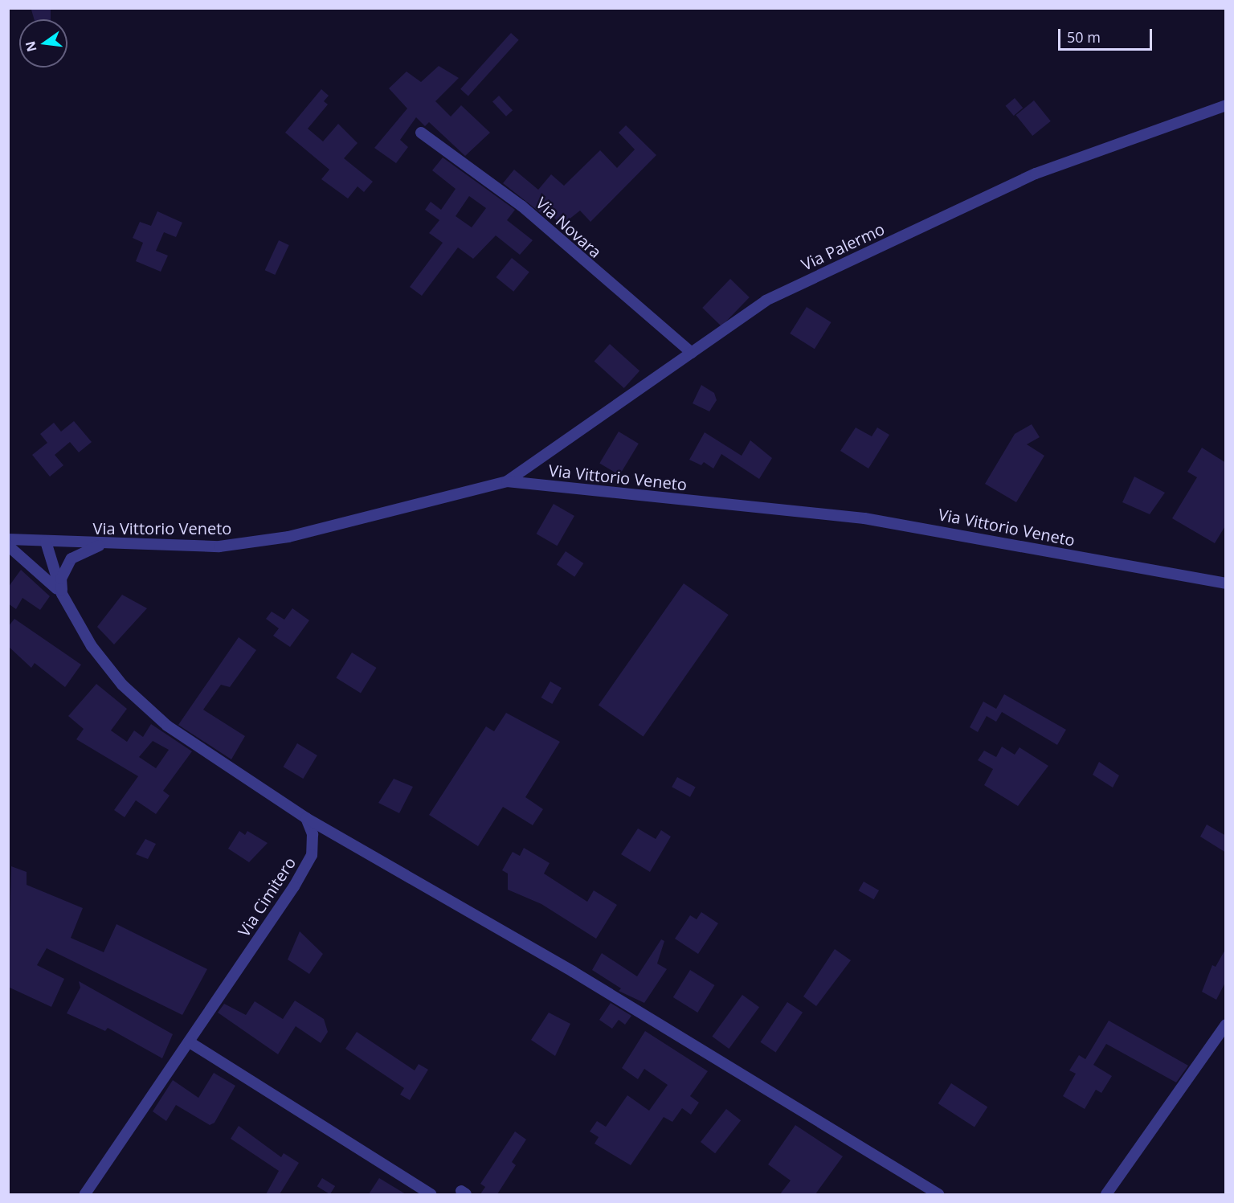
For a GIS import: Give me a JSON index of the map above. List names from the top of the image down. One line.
{"streets":{"street":["Via Novara","Via Palermo","Via Vittorio Veneto","Via Cimitero"]},"crossings":[["Via Novara","Via Palermo"],["Via Palermo","Via Vittorio Veneto"]],"scale_bar":"50 m","north":"left"}
